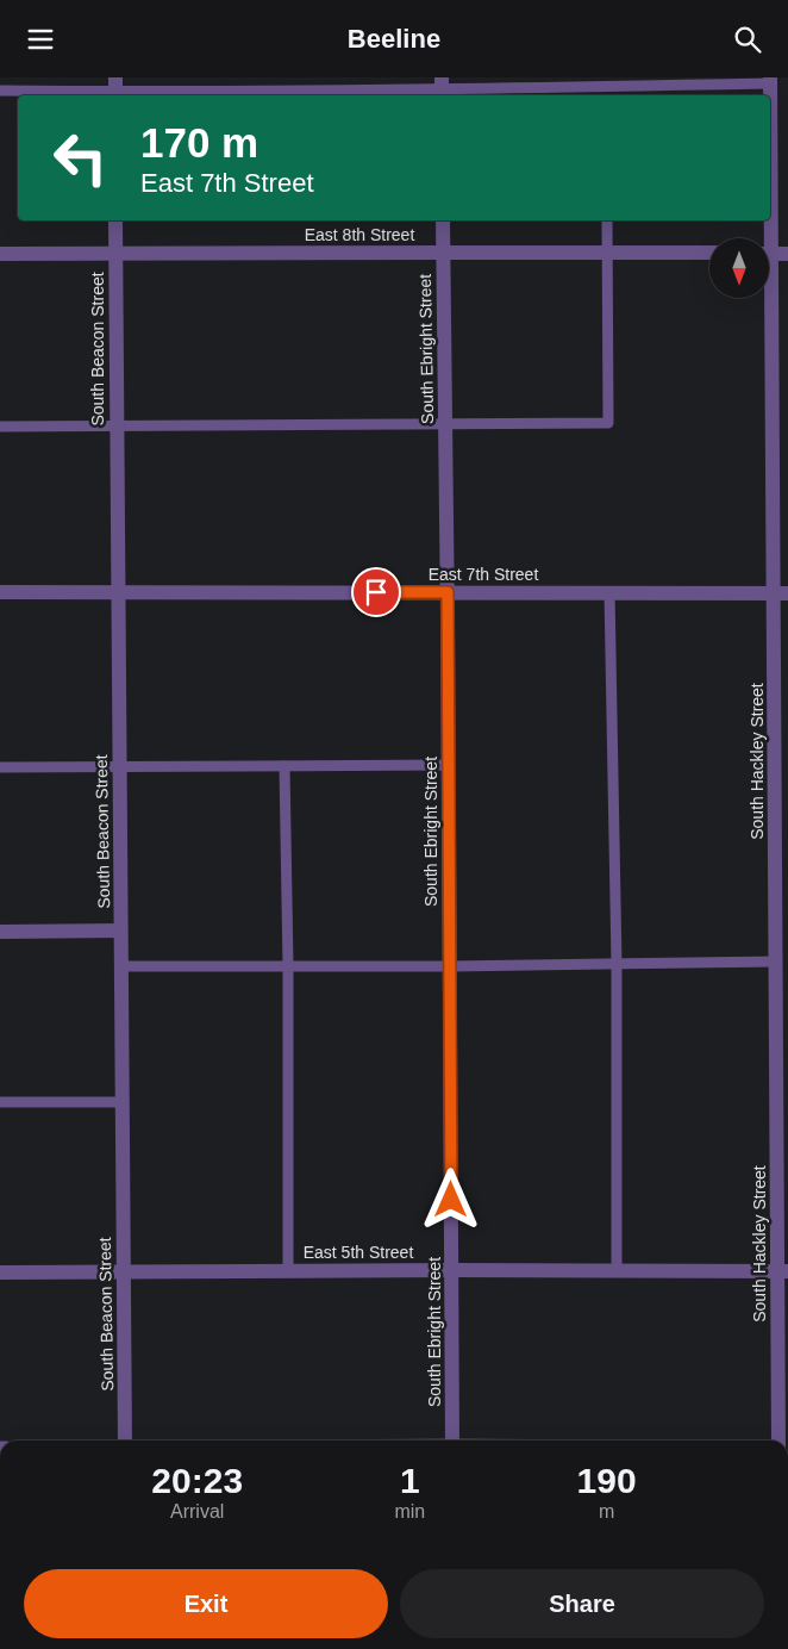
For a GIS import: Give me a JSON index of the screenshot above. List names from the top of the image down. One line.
{"streets":{"street":["East 8th Street","South Beacon Street","South Ebright Street","East 7th Street","South Hackley Street","East 5th Street"]},"crossings":[["East 8th Street","South Beacon Street"],["East 8th Street","South Ebright Street"],["South Beacon Street","East 7th Street"],["South Beacon Street","East 5th Street"],["South Ebright Street","East 7th Street"],["South Ebright Street","East 5th Street"],["East 7th Street","South Hackley Street"],["South Hackley Street","East 5th Street"]],"north":"bottom","page":{"header":"Beeline","turn":["170 m","East 7th Street"],"eta":["20:23","Arrival","1","min","190","m"],"buttons":["Exit","Share"]}}
